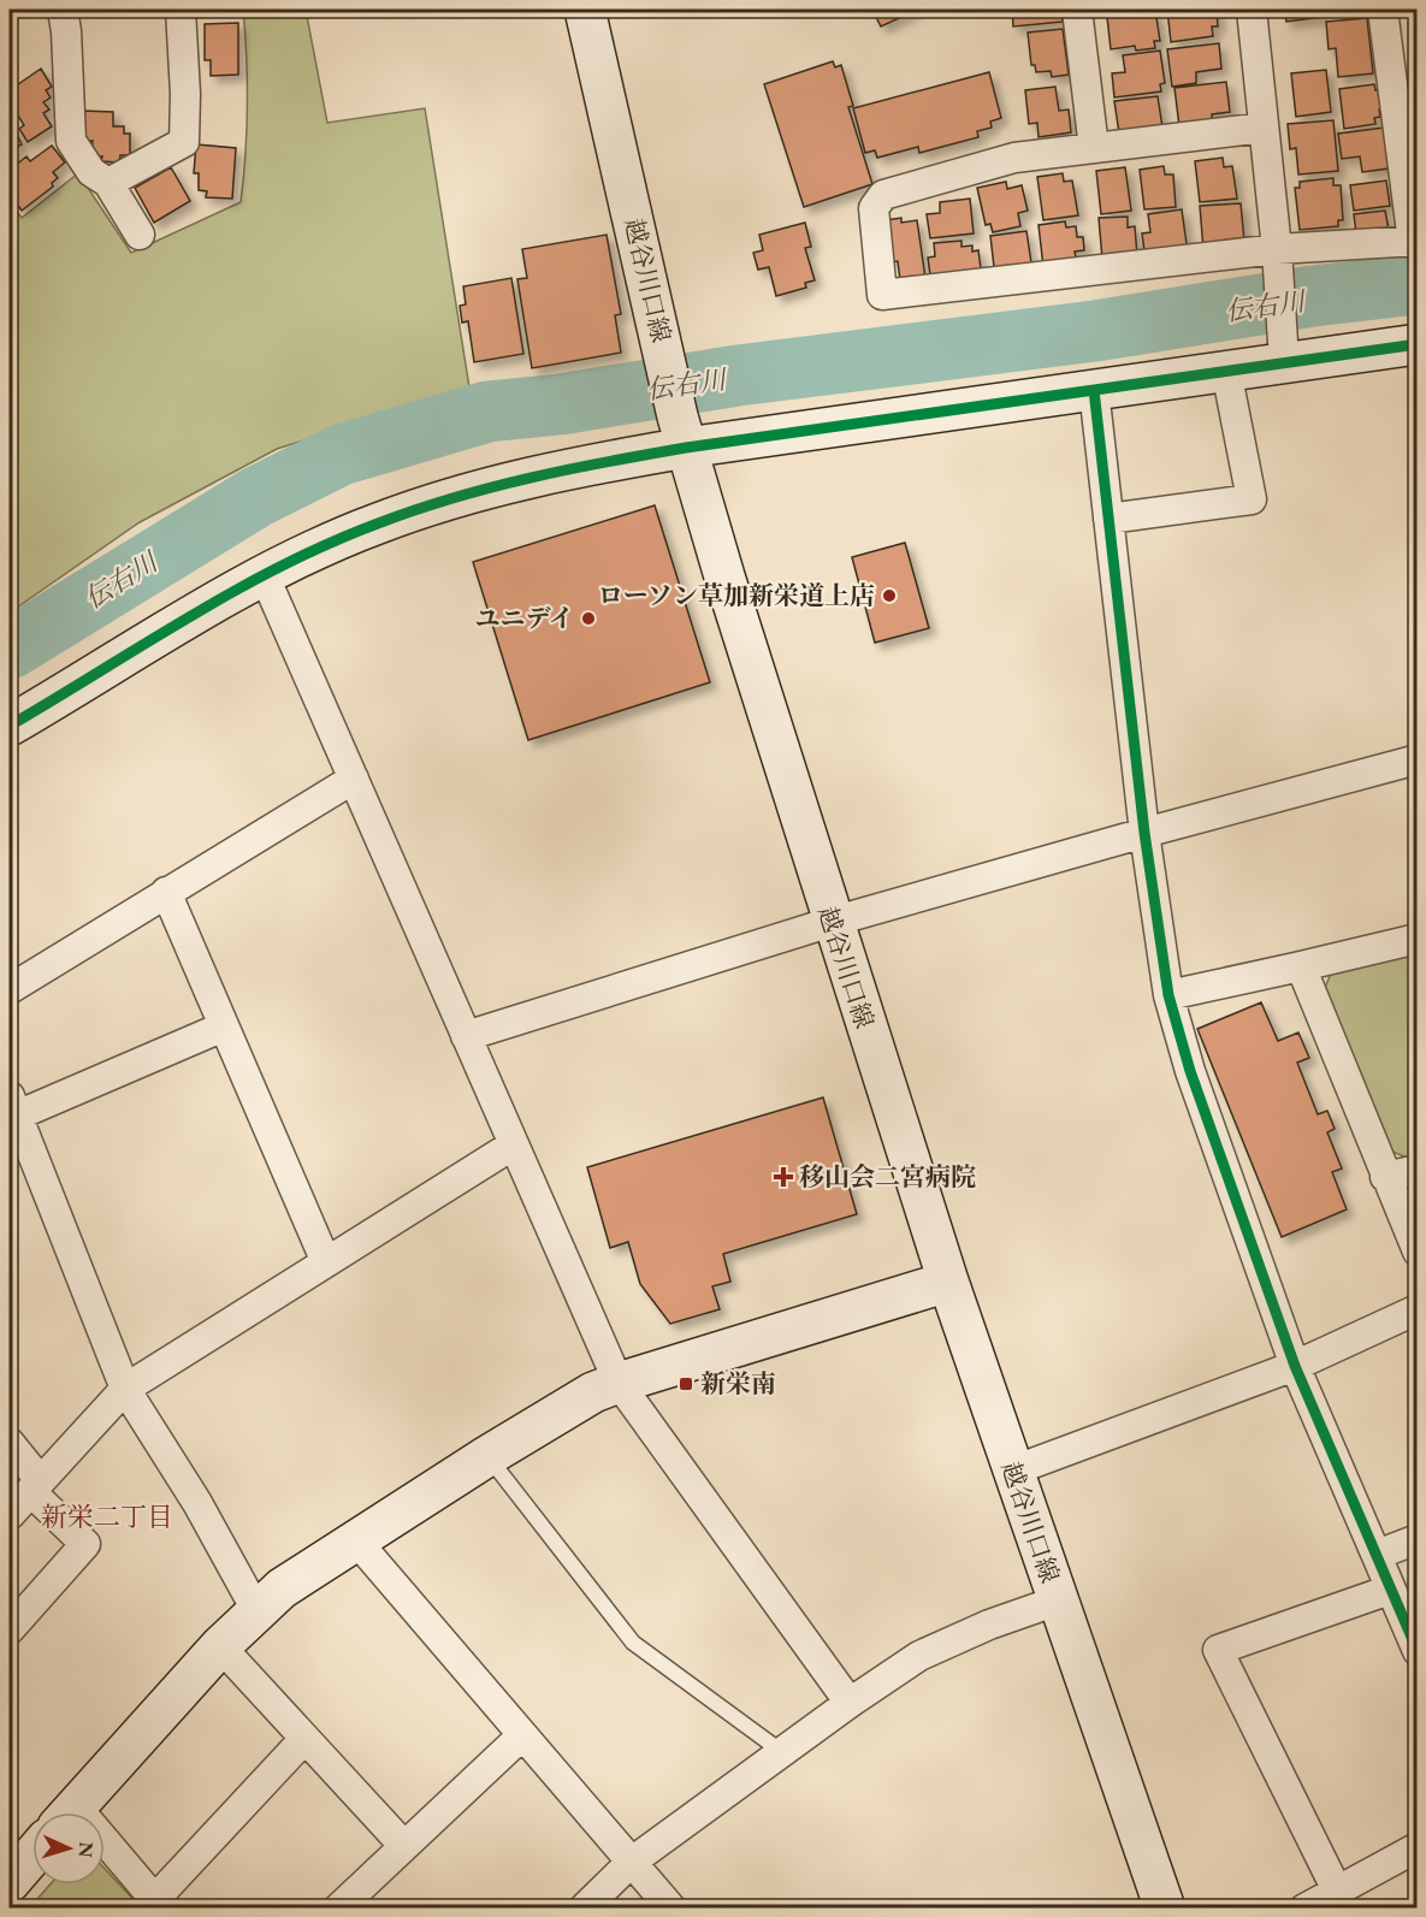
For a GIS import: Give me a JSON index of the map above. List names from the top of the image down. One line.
{"streets":{"street":["越谷川口線"]},"districts":["新栄二丁目"],"water":["伝右川"],"places":{"other":["ローソン草加新栄道上店","ユニデイ"],"health":["移山会二宮病院"],"transit":["新栄南"]},"north":"right"}
